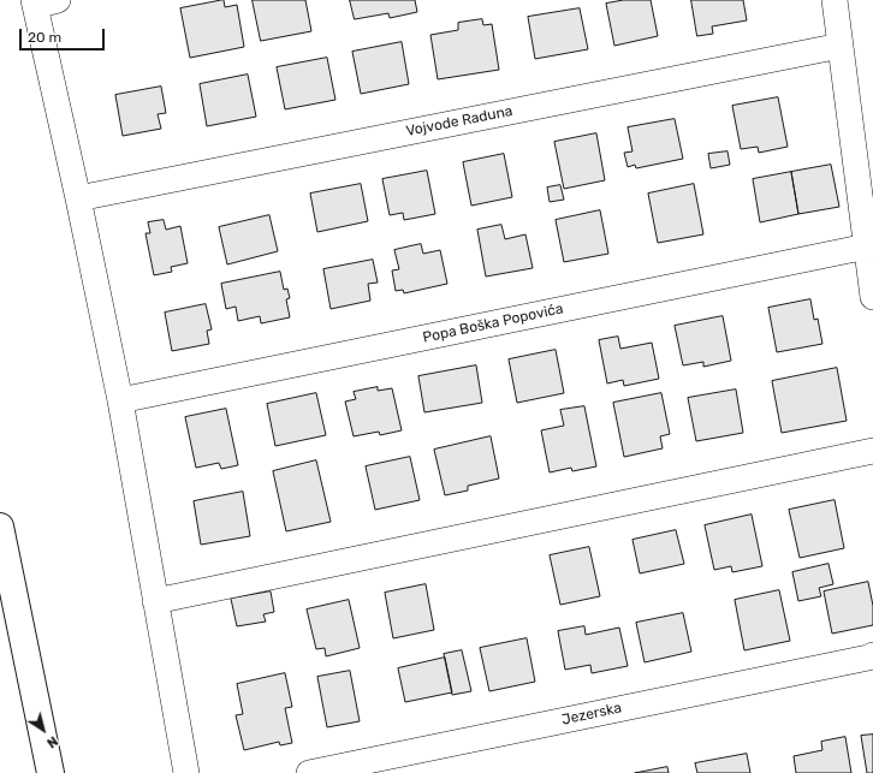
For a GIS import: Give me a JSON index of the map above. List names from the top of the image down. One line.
{"streets":{"street":["Vojvode Raduna","Popa Boška Popovića","Jezerska"]},"scale_bar":"20 m","north":"bottom right"}
